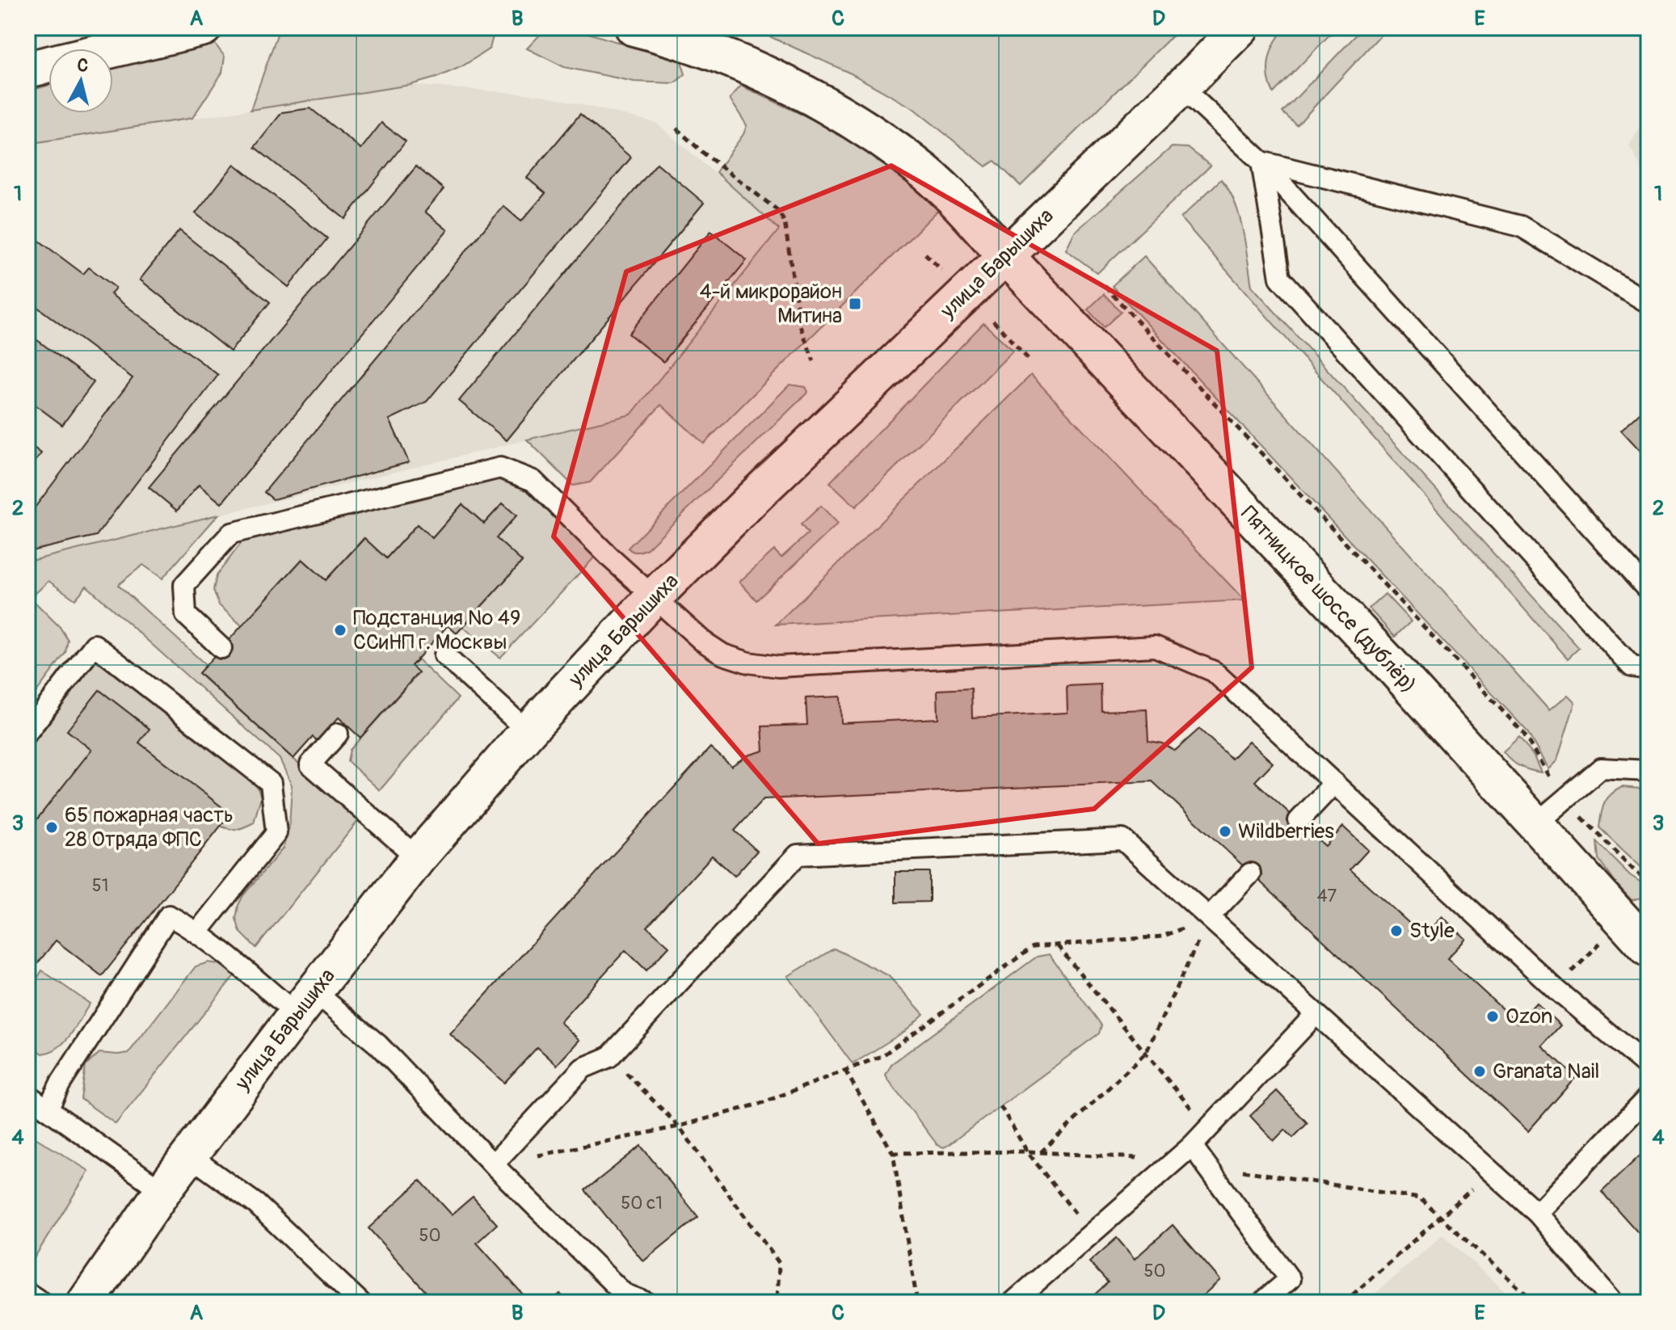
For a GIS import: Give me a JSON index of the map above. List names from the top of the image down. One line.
{"streets":{"main road":["улица Барышиха","Пятницкое шоссе (дублёр)"]},"crossings":[["улица Барышиха","Пятницкое шоссе (дублёр)"]],"places":{"transit":["4-й микрорайон Митина"],"other":["Подстанция № 49 ССиНП г. Москвы","65 пожарная часть 28 Отряда ФПС","Wildberries","Style","Ozon","Granata Nail"]},"house_numbers":["51","47","50 с1","50","50"],"north":"top","grid":{"columns":["A","B","C","D","E"],"rows":["1","2","3","4"]}}
